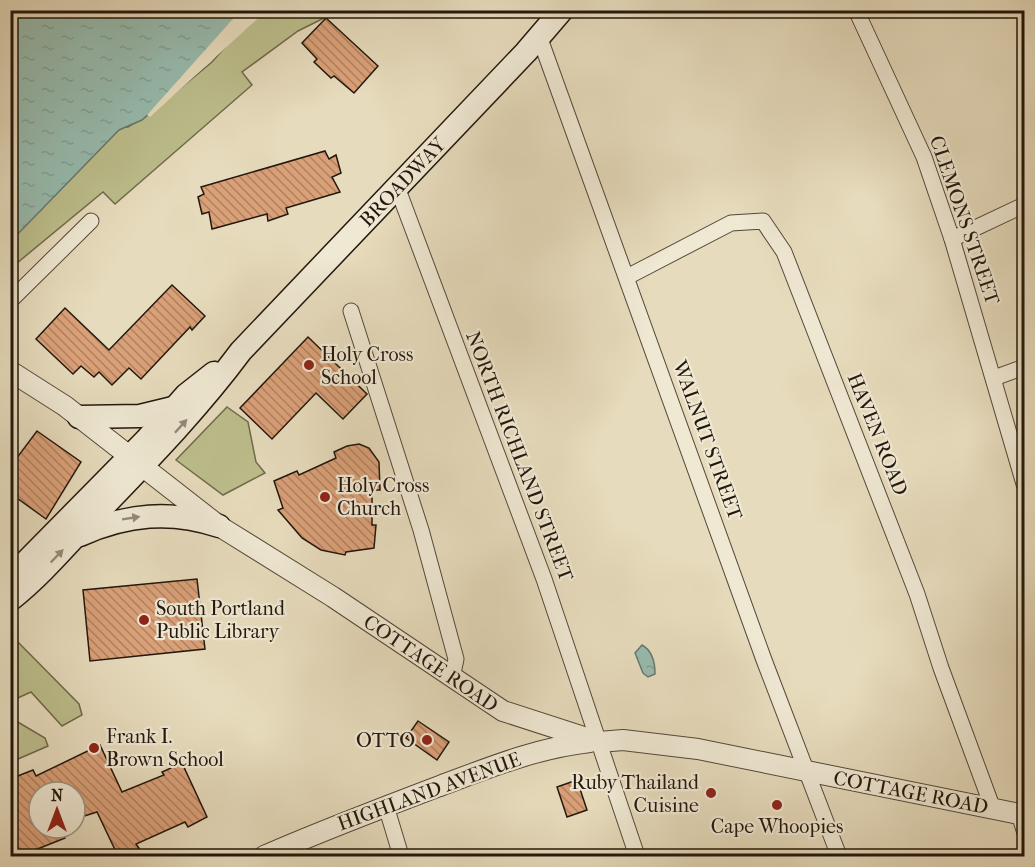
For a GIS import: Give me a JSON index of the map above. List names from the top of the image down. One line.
{"streets":{"main road":["BROADWAY"],"street":["CLEMONS STREET","HAVEN ROAD","WALNUT STREET","NORTH RICHLAND STREET","COTTAGE ROAD","HIGHLAND AVENUE"]},"crossings":[["BROADWAY","WALNUT STREET"],["BROADWAY","NORTH RICHLAND STREET"],["BROADWAY","COTTAGE ROAD"],["HAVEN ROAD","WALNUT STREET"],["HAVEN ROAD","COTTAGE ROAD"],["WALNUT STREET","COTTAGE ROAD"],["NORTH RICHLAND STREET","COTTAGE ROAD"],["NORTH RICHLAND STREET","HIGHLAND AVENUE"],["COTTAGE ROAD","HIGHLAND AVENUE"]],"places":["Holy Cross School","Holy Cross Church","South Portland Public Library","OTTO","Frank I. Brown School","Ruby Thailand Cuisine","Cape Whoopies"],"north":"top"}
